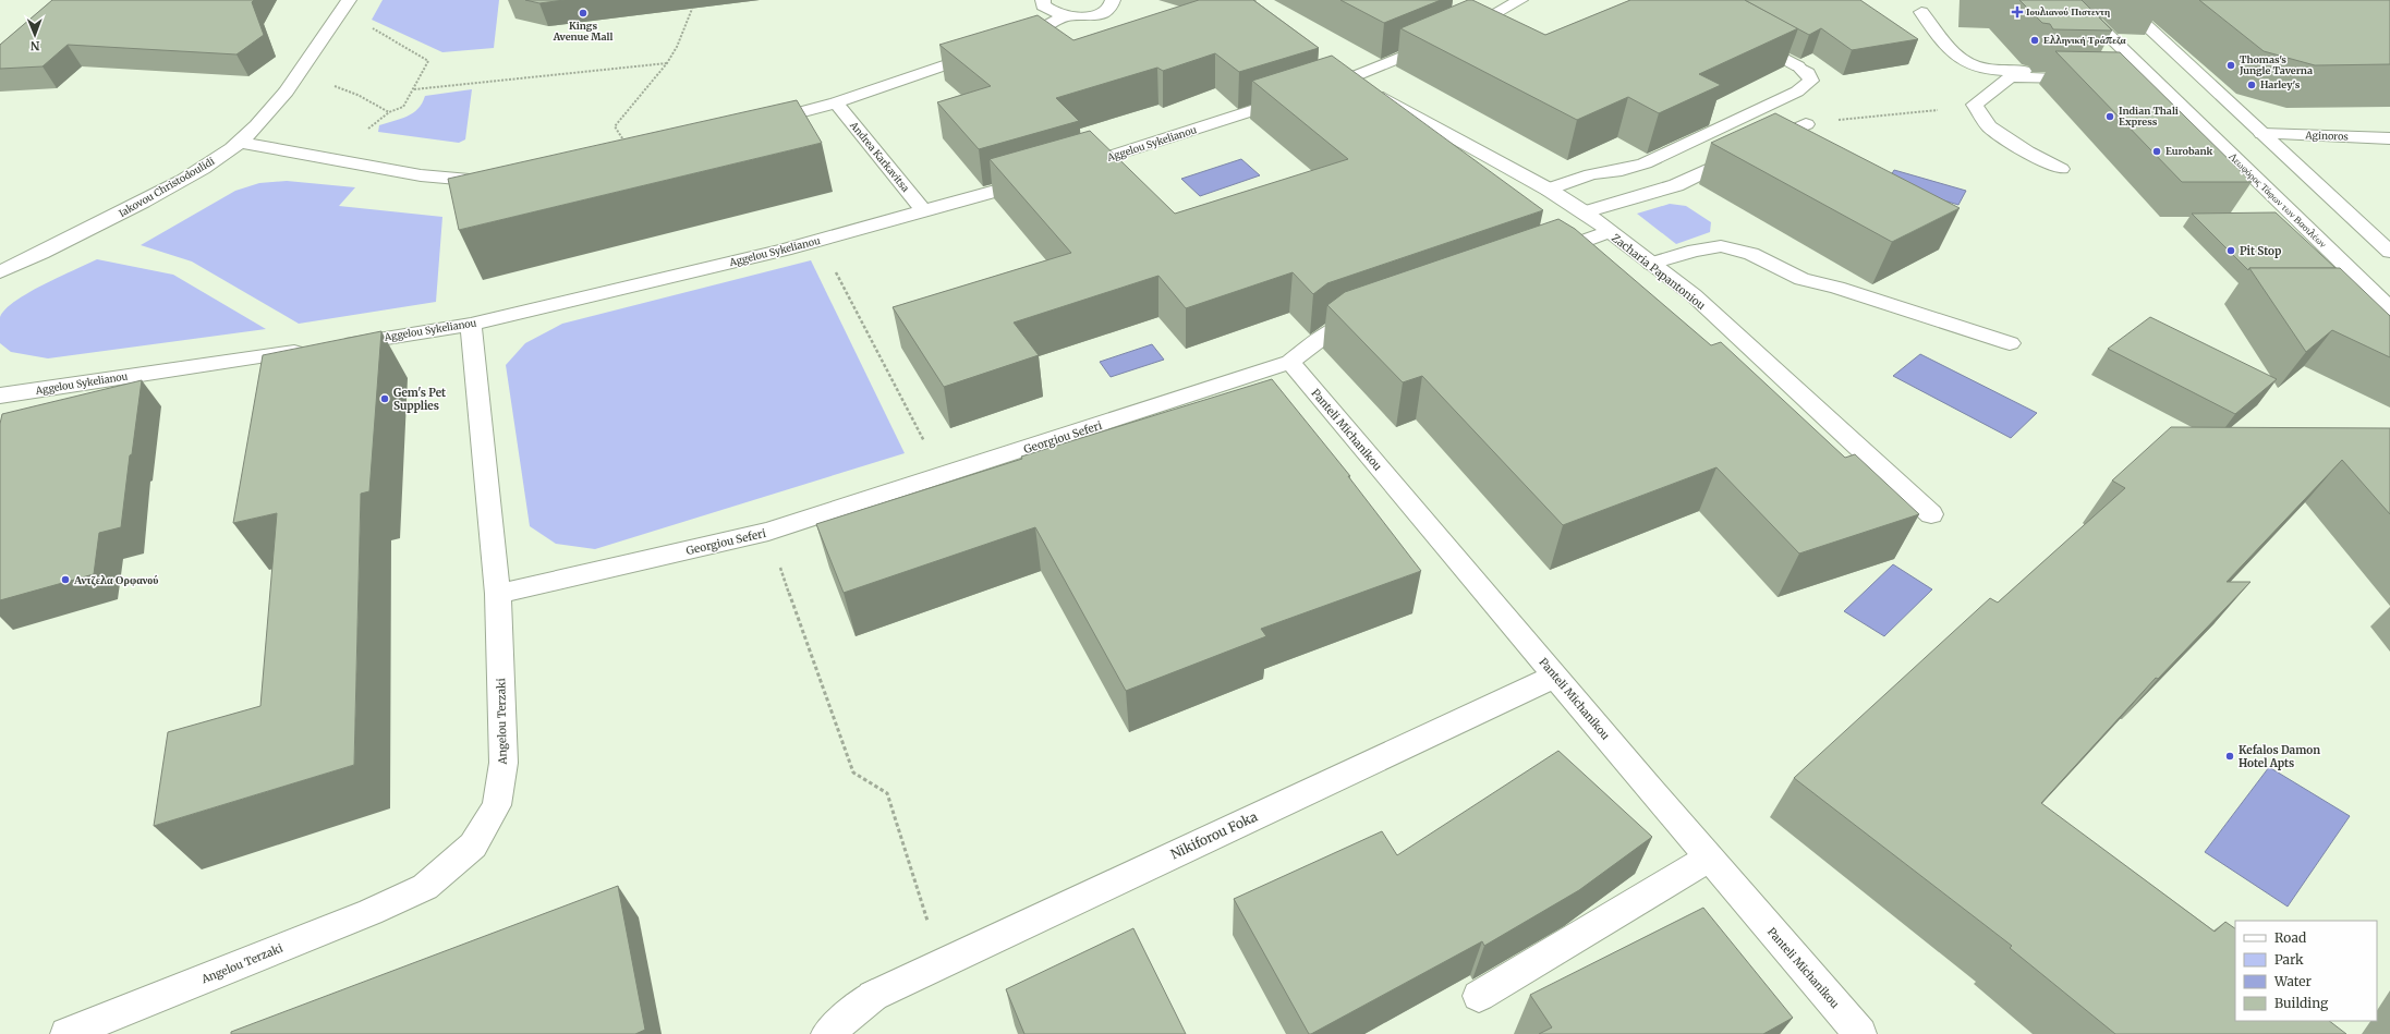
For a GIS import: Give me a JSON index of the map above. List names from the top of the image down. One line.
{"streets":{"street":["Aginoros","Aggelou Sykelianou","Andrea Karkavitsa","Iakovou Christodoulidi","Λεωφόρος Τάφων των Βασιλέων","Zacharia Papantoniou","Panteli Michanikou","Georgiou Seferi","Angelou Terzaki","Nikiforou Foka"]},"crossings":[["Aggelou Sykelianou","Andrea Karkavitsa"],["Aggelou Sykelianou","Zacharia Papantoniou"],["Aggelou Sykelianou","Angelou Terzaki"],["Panteli Michanikou","Georgiou Seferi"],["Panteli Michanikou","Nikiforou Foka"],["Georgiou Seferi","Angelou Terzaki"]],"places":{"health":["Ιουλιανού Πιστεντη"],"other":["Kings Avenue Mall","Ελληνική Τράπεζα","Thomas's Jungle Taverna","Harley's","Indian Thali Express","Eurobank","Pit Stop","Gem's Pet Supplies","Αντζελα Ορφανού","Kefalos Damon Hotel Apts"]},"legend":["Road","Park","Water","Building"],"north":"bottom"}
